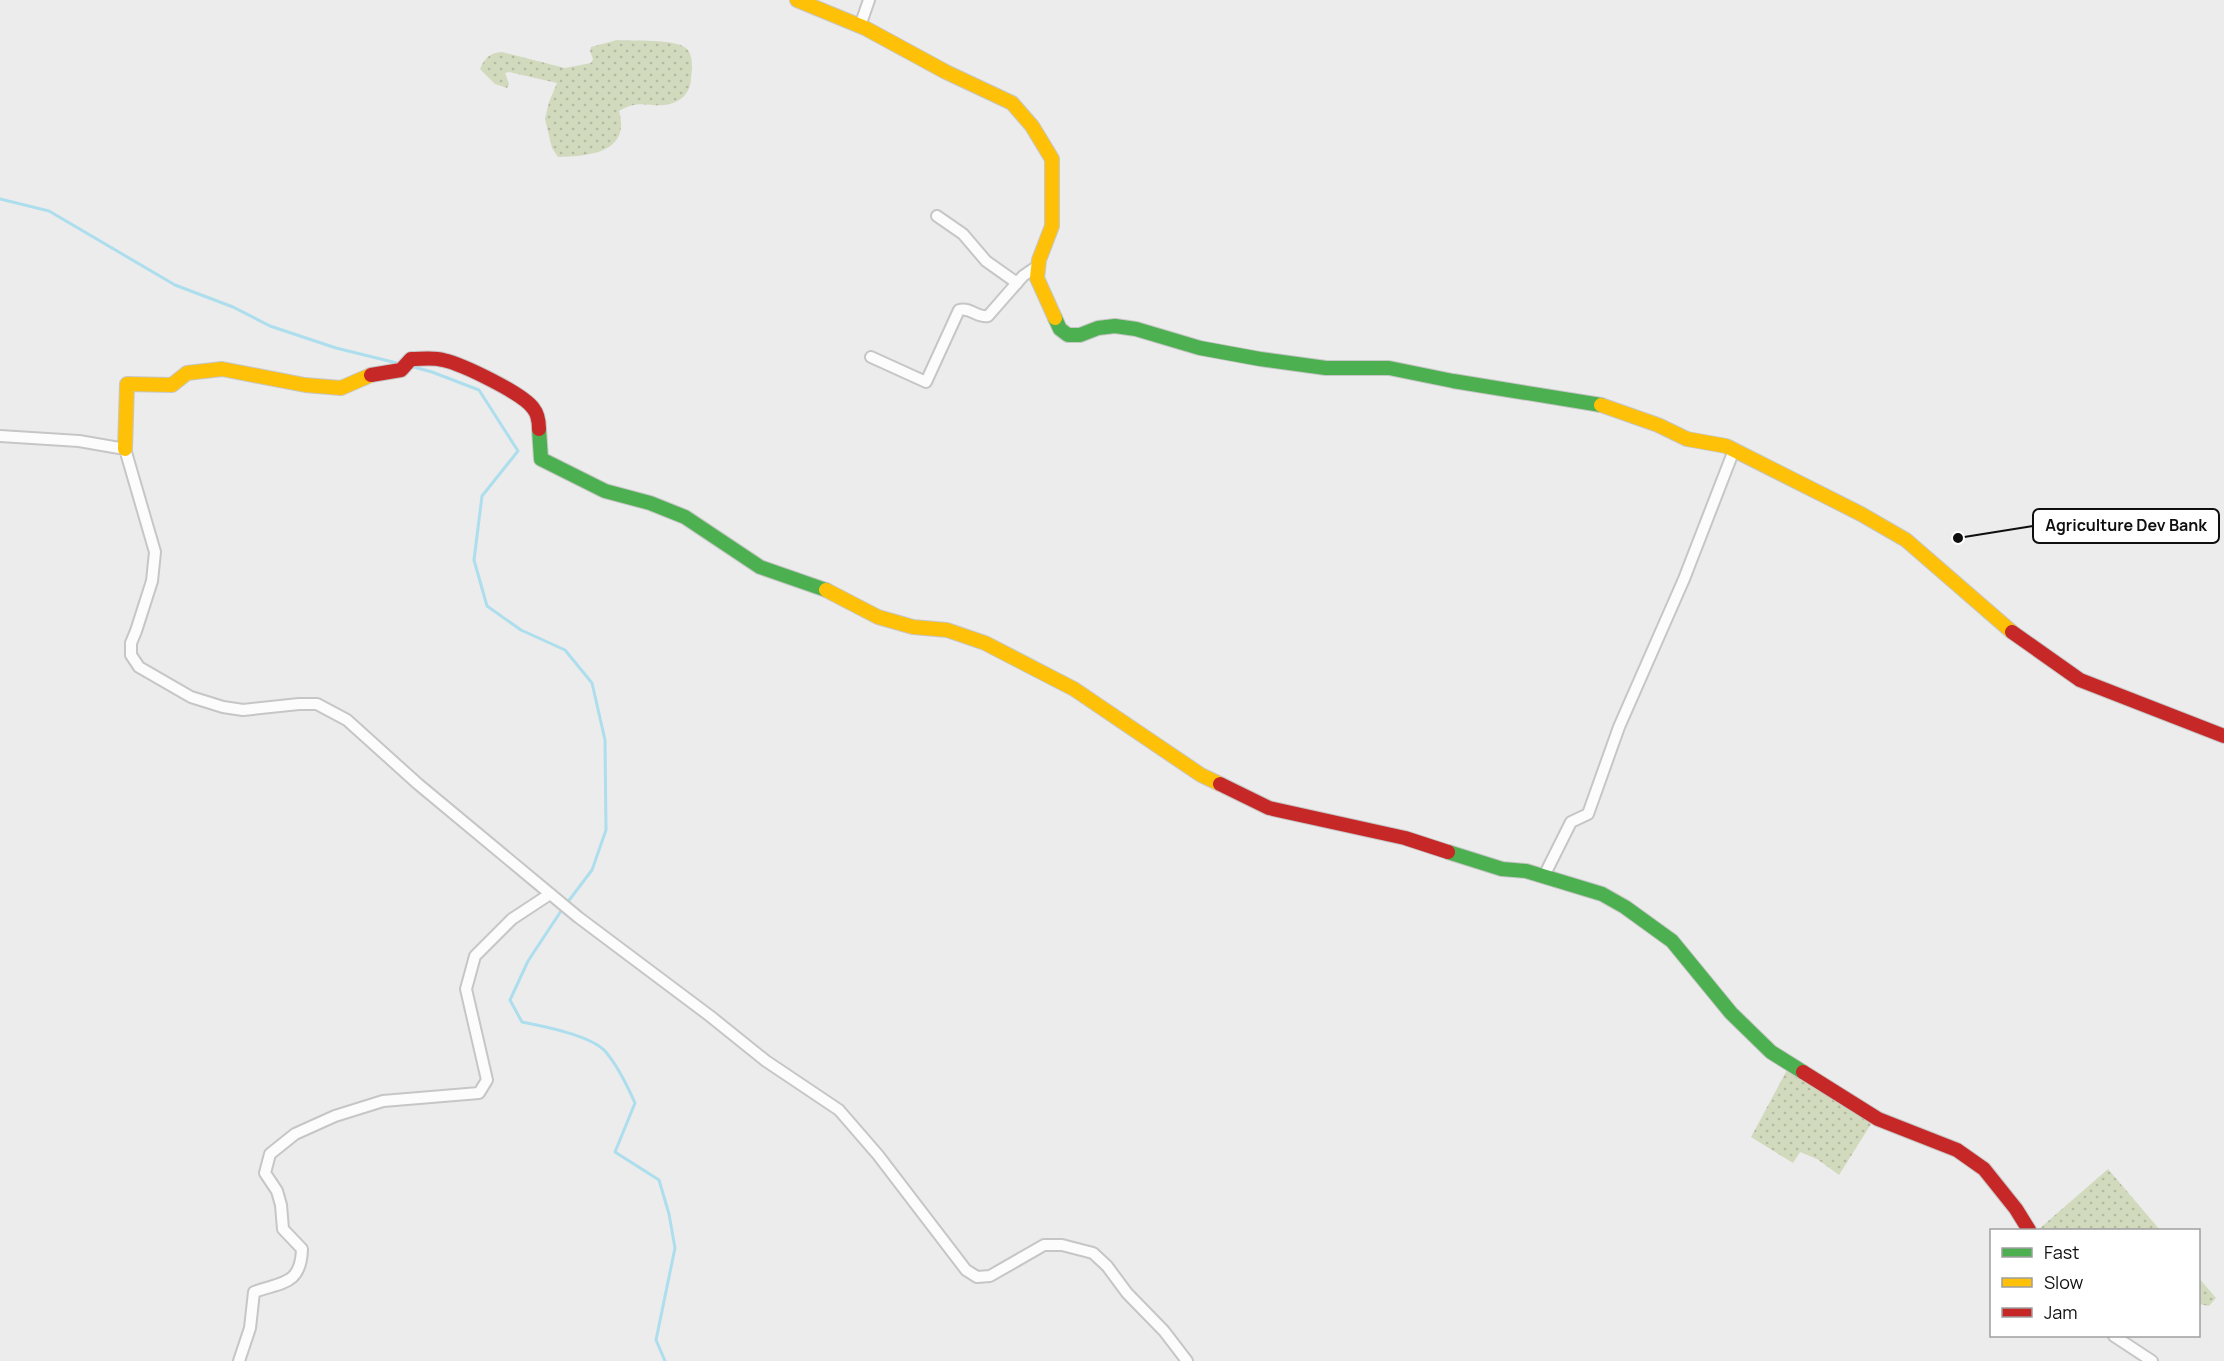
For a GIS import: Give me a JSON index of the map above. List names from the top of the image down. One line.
{"places":["Agriculture Dev Bank"],"legend":["Fast","Slow","Jam"]}
